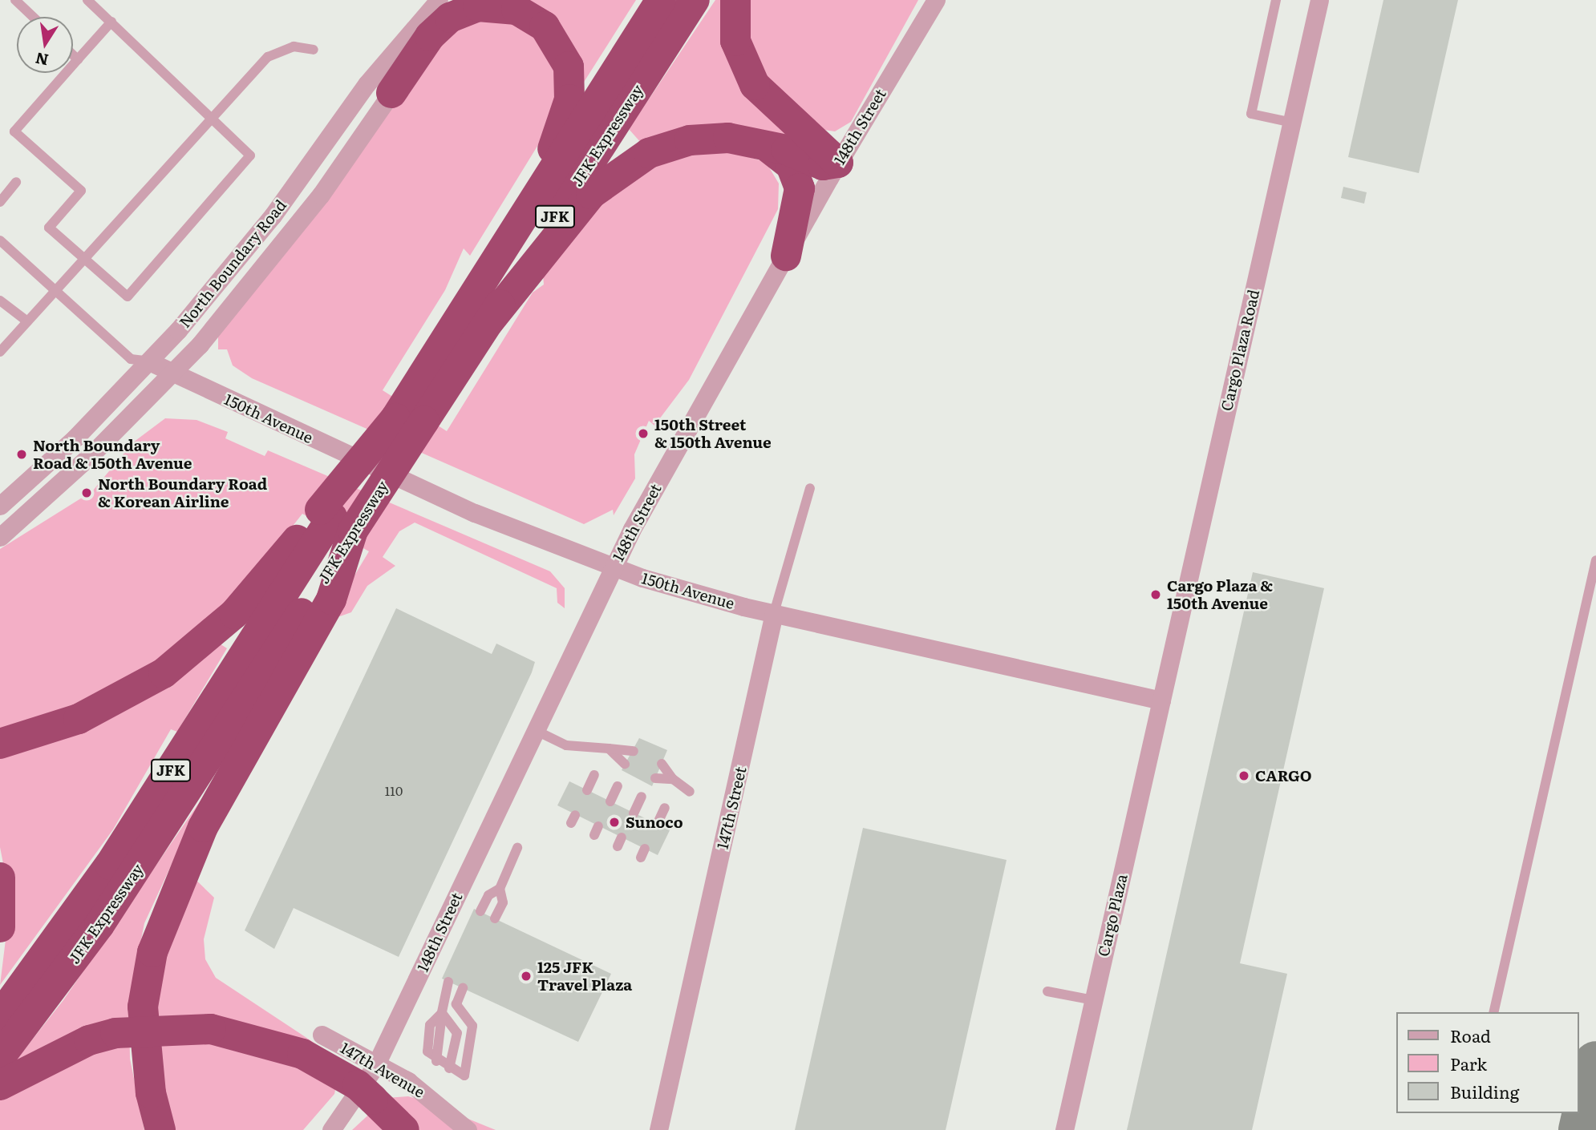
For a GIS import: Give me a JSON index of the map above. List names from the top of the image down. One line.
{"streets":{"highway":["JFK Expressway","JFK"],"street":["148th Street","North Boundary Road","Cargo Plaza Road","150th Avenue","147th Street","Cargo Plaza","147th Avenue"]},"crossings":[["148th Street","150th Avenue"],["148th Street","147th Avenue"],["North Boundary Road","150th Avenue"],["Cargo Plaza Road","150th Avenue"],["Cargo Plaza Road","Cargo Plaza"],["150th Avenue","147th Street"],["150th Avenue","Cargo Plaza"]],"places":["150th Street & 150th Avenue","North Boundary Road & 150th Avenue","North Boundary Road & Korean Airline","Cargo Plaza & 150th Avenue","CARGO","Sunoco","125 JFK Travel Plaza"],"house_numbers":["110"],"legend":["Road","Park","Building"],"north":"bottom"}
